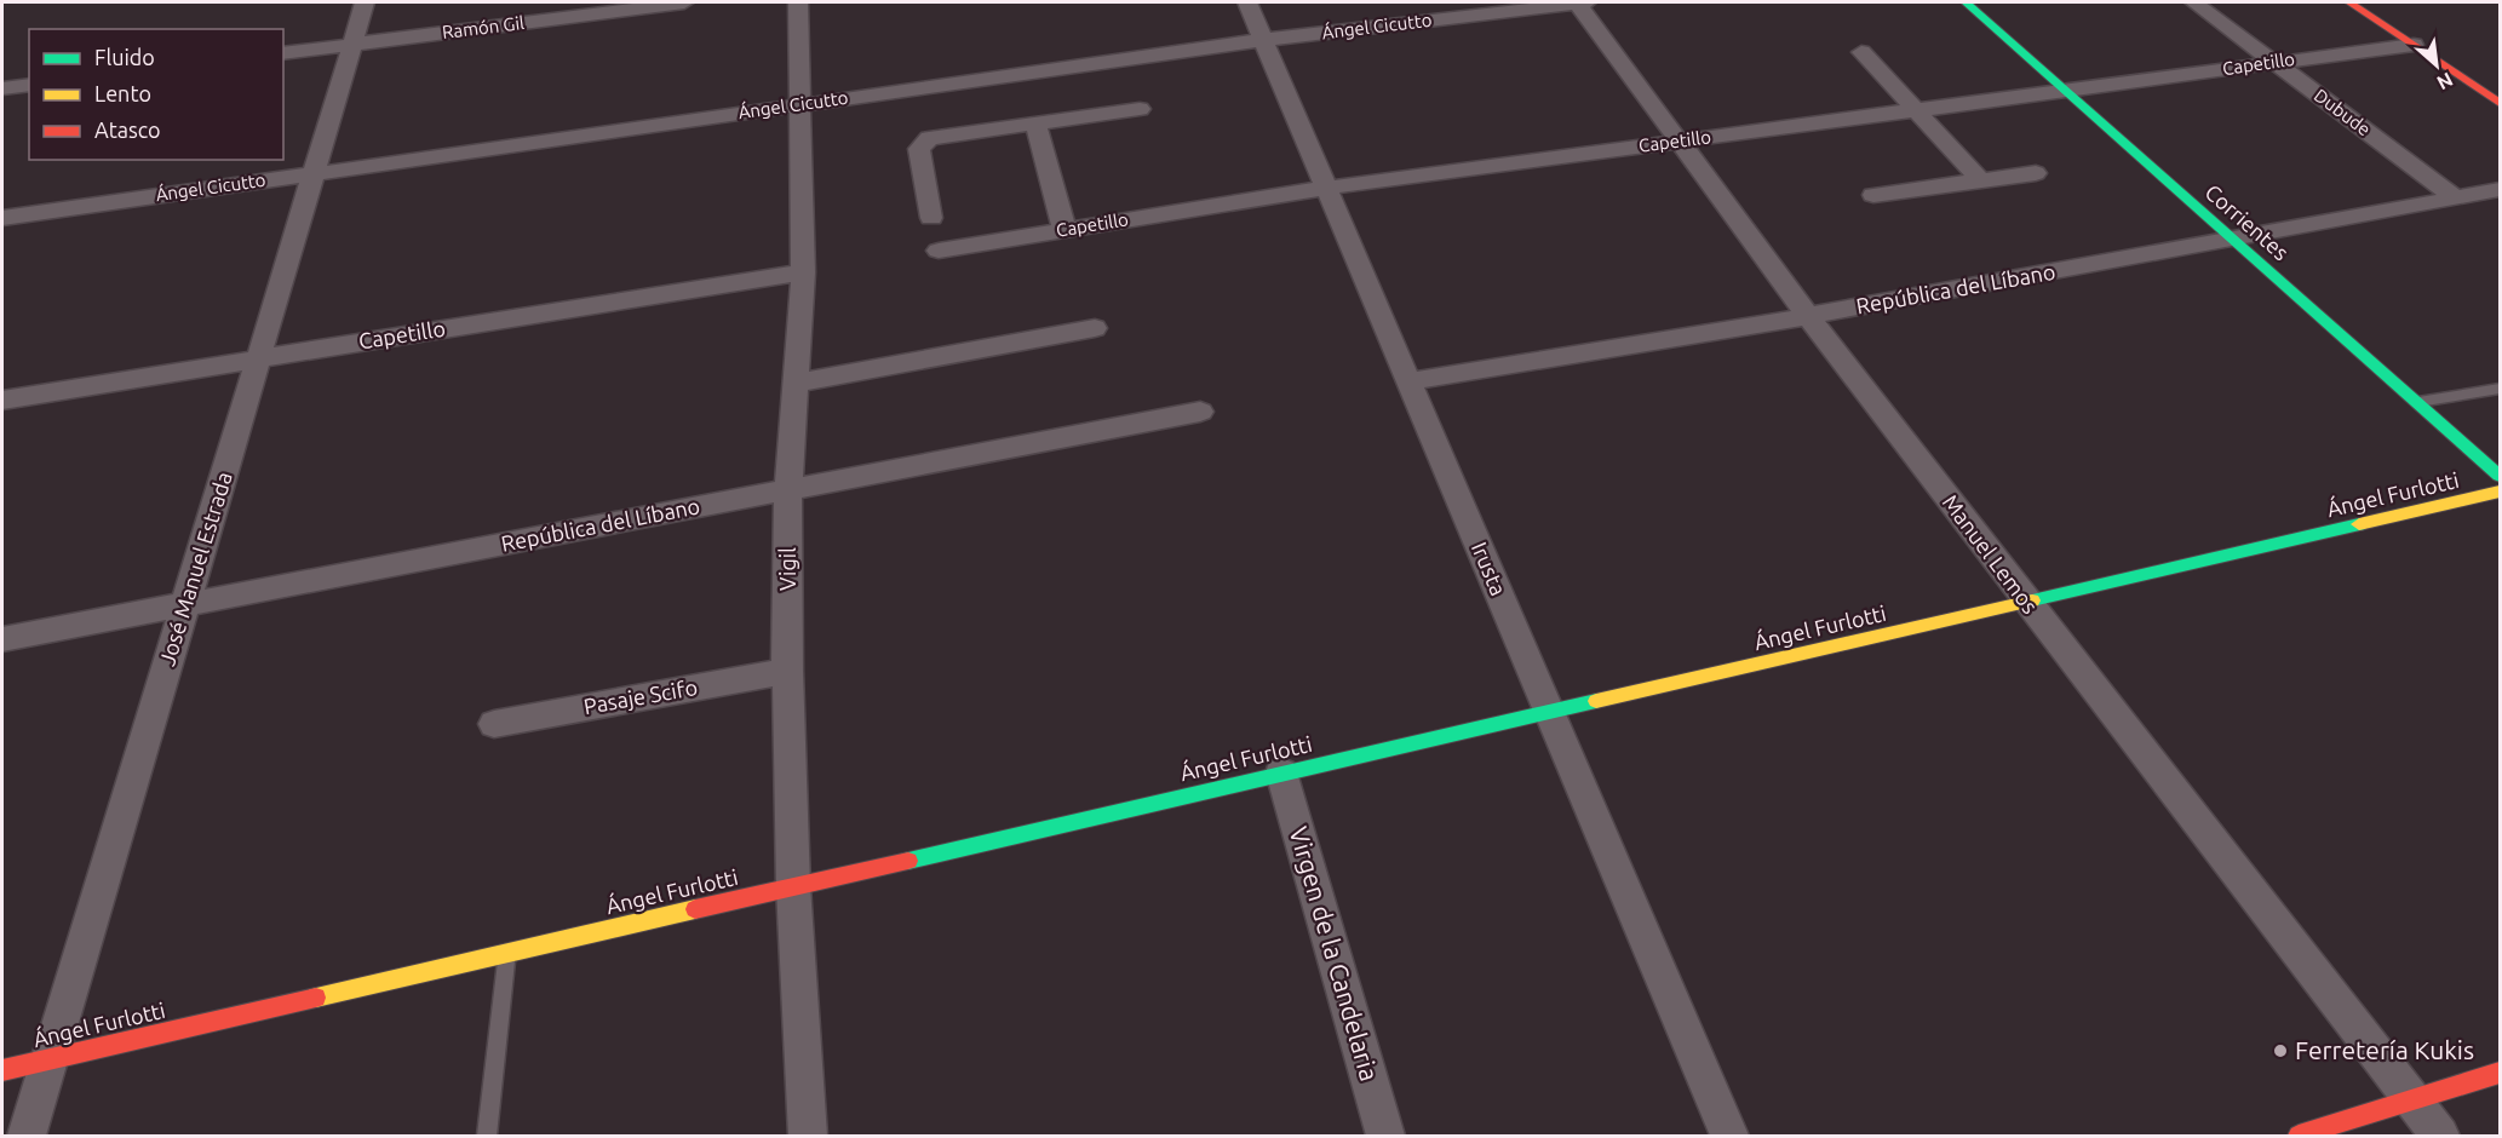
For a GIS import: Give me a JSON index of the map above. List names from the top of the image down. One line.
{"streets":{"street":["Ángel Cicutto","Ramón Gil","Capetillo","Dubude","Corrientes","República del Líbano","Ángel Furlotti","Manuel Lemos","José Manuel Estrada","Vigil","Irusta","Pasaje Scifo","Virgen de la Candelaria"]},"crossings":[["Ángel Cicutto","Manuel Lemos"],["Ángel Cicutto","José Manuel Estrada"],["Ángel Cicutto","Vigil"],["Ángel Cicutto","Irusta"],["Ramón Gil","José Manuel Estrada"],["Capetillo","Dubude"],["Capetillo","Corrientes"],["Capetillo","Manuel Lemos"],["Capetillo","José Manuel Estrada"],["Capetillo","Vigil"],["Capetillo","Irusta"],["Dubude","República del Líbano"],["Corrientes","República del Líbano"],["República del Líbano","Manuel Lemos"],["República del Líbano","José Manuel Estrada"],["República del Líbano","Vigil"],["República del Líbano","Irusta"],["Ángel Furlotti","Manuel Lemos"],["Ángel Furlotti","José Manuel Estrada"],["Ángel Furlotti","Vigil"],["Ángel Furlotti","Irusta"],["Ángel Furlotti","Virgen de la Candelaria"],["Vigil","Pasaje Scifo"]],"places":["Ferretería Kukis"],"legend":["Fluido","Lento","Atasco"],"north":"bottom right"}
